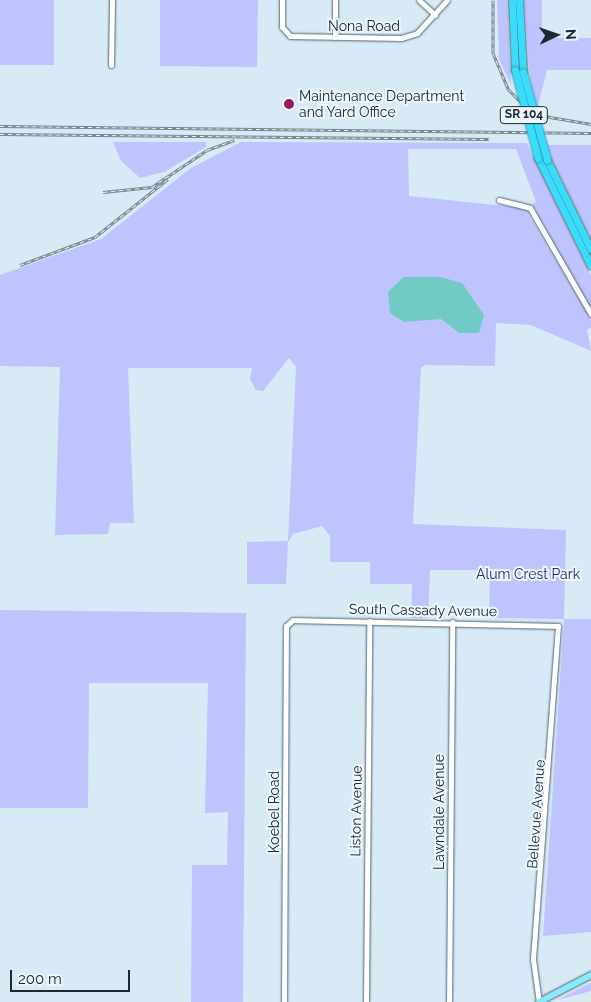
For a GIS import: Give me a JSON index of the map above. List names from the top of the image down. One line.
{"streets":{"highway":["SR 104"],"street":["Nona Road","South Cassady Avenue","Liston Avenue","Koebel Road","Lawndale Avenue","Bellevue Avenue"]},"crossings":[["South Cassady Avenue","Liston Avenue"],["South Cassady Avenue","Koebel Road"],["South Cassady Avenue","Lawndale Avenue"],["South Cassady Avenue","Bellevue Avenue"]],"parks":["Alum Crest Park"],"places":["Maintenance Department and Yard Office"],"scale_bar":"200 m","north":"right"}
